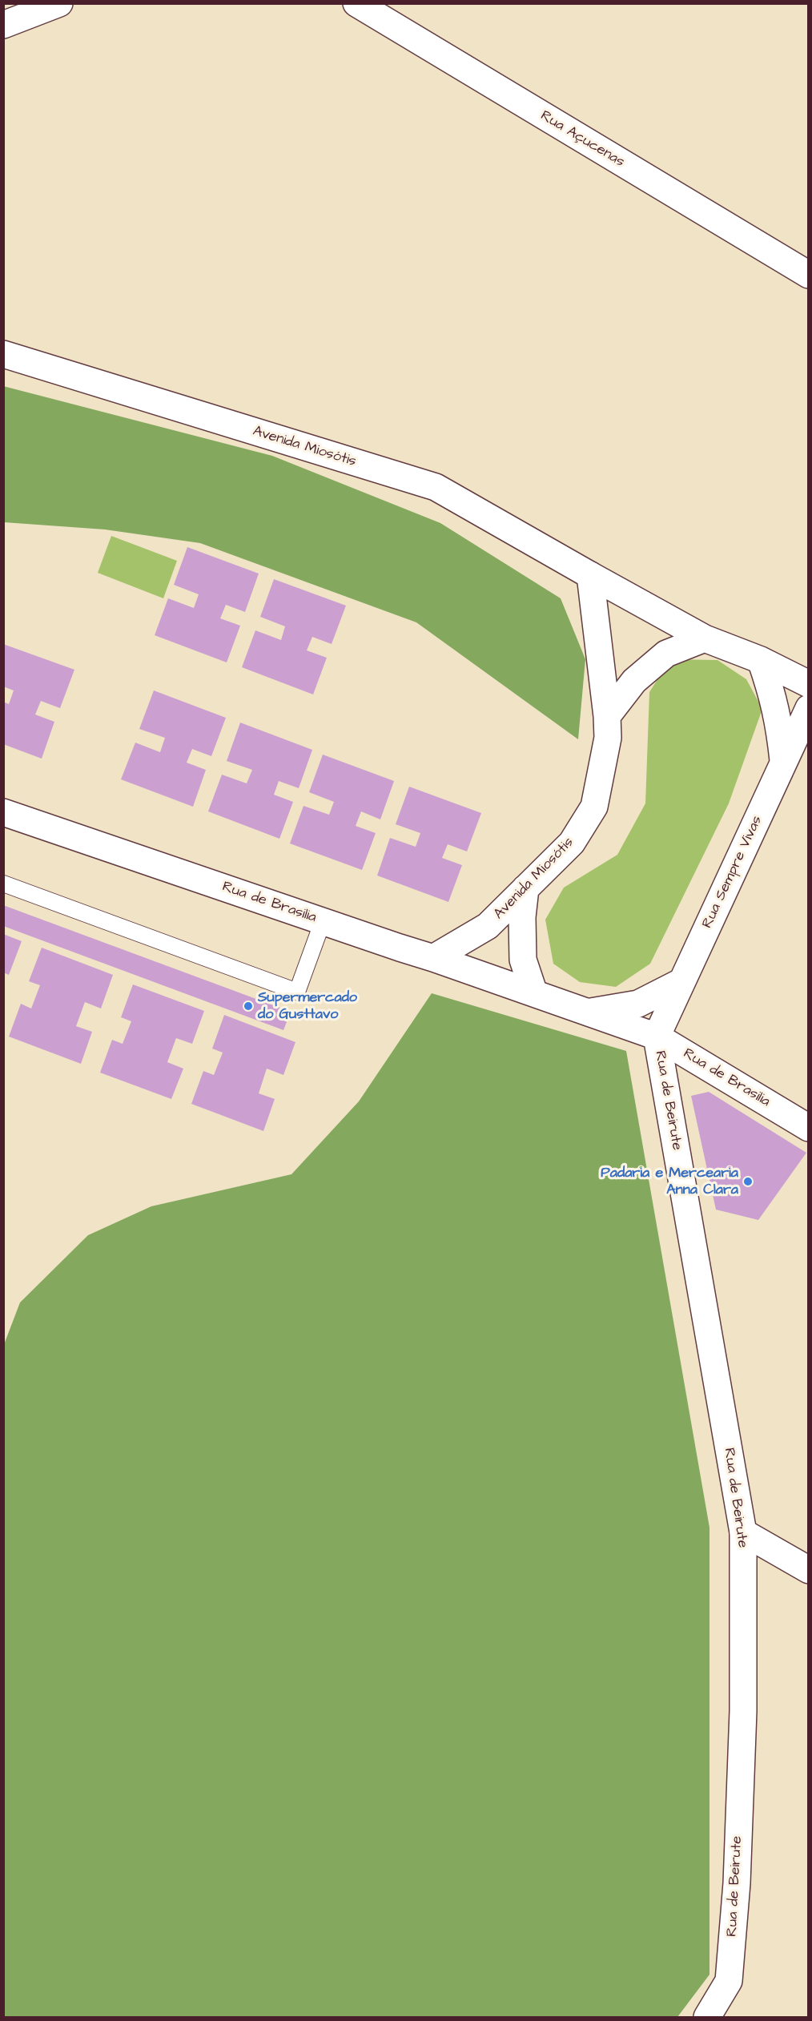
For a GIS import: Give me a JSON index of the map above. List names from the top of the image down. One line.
{"streets":{"street":["Rua Açucenas","Avenida Miosótis","Rua Sempre Vivas","Rua de Brasilia","Rua de Beirute"]},"crossings":[["Avenida Miosótis","Rua de Brasilia"],["Rua Sempre Vivas","Rua de Brasilia"],["Rua Sempre Vivas","Rua de Beirute"],["Rua de Brasilia","Rua de Beirute"]],"places":["Supermercado do Gusttavo","Padaria e Mercearia Anna Clara"]}
